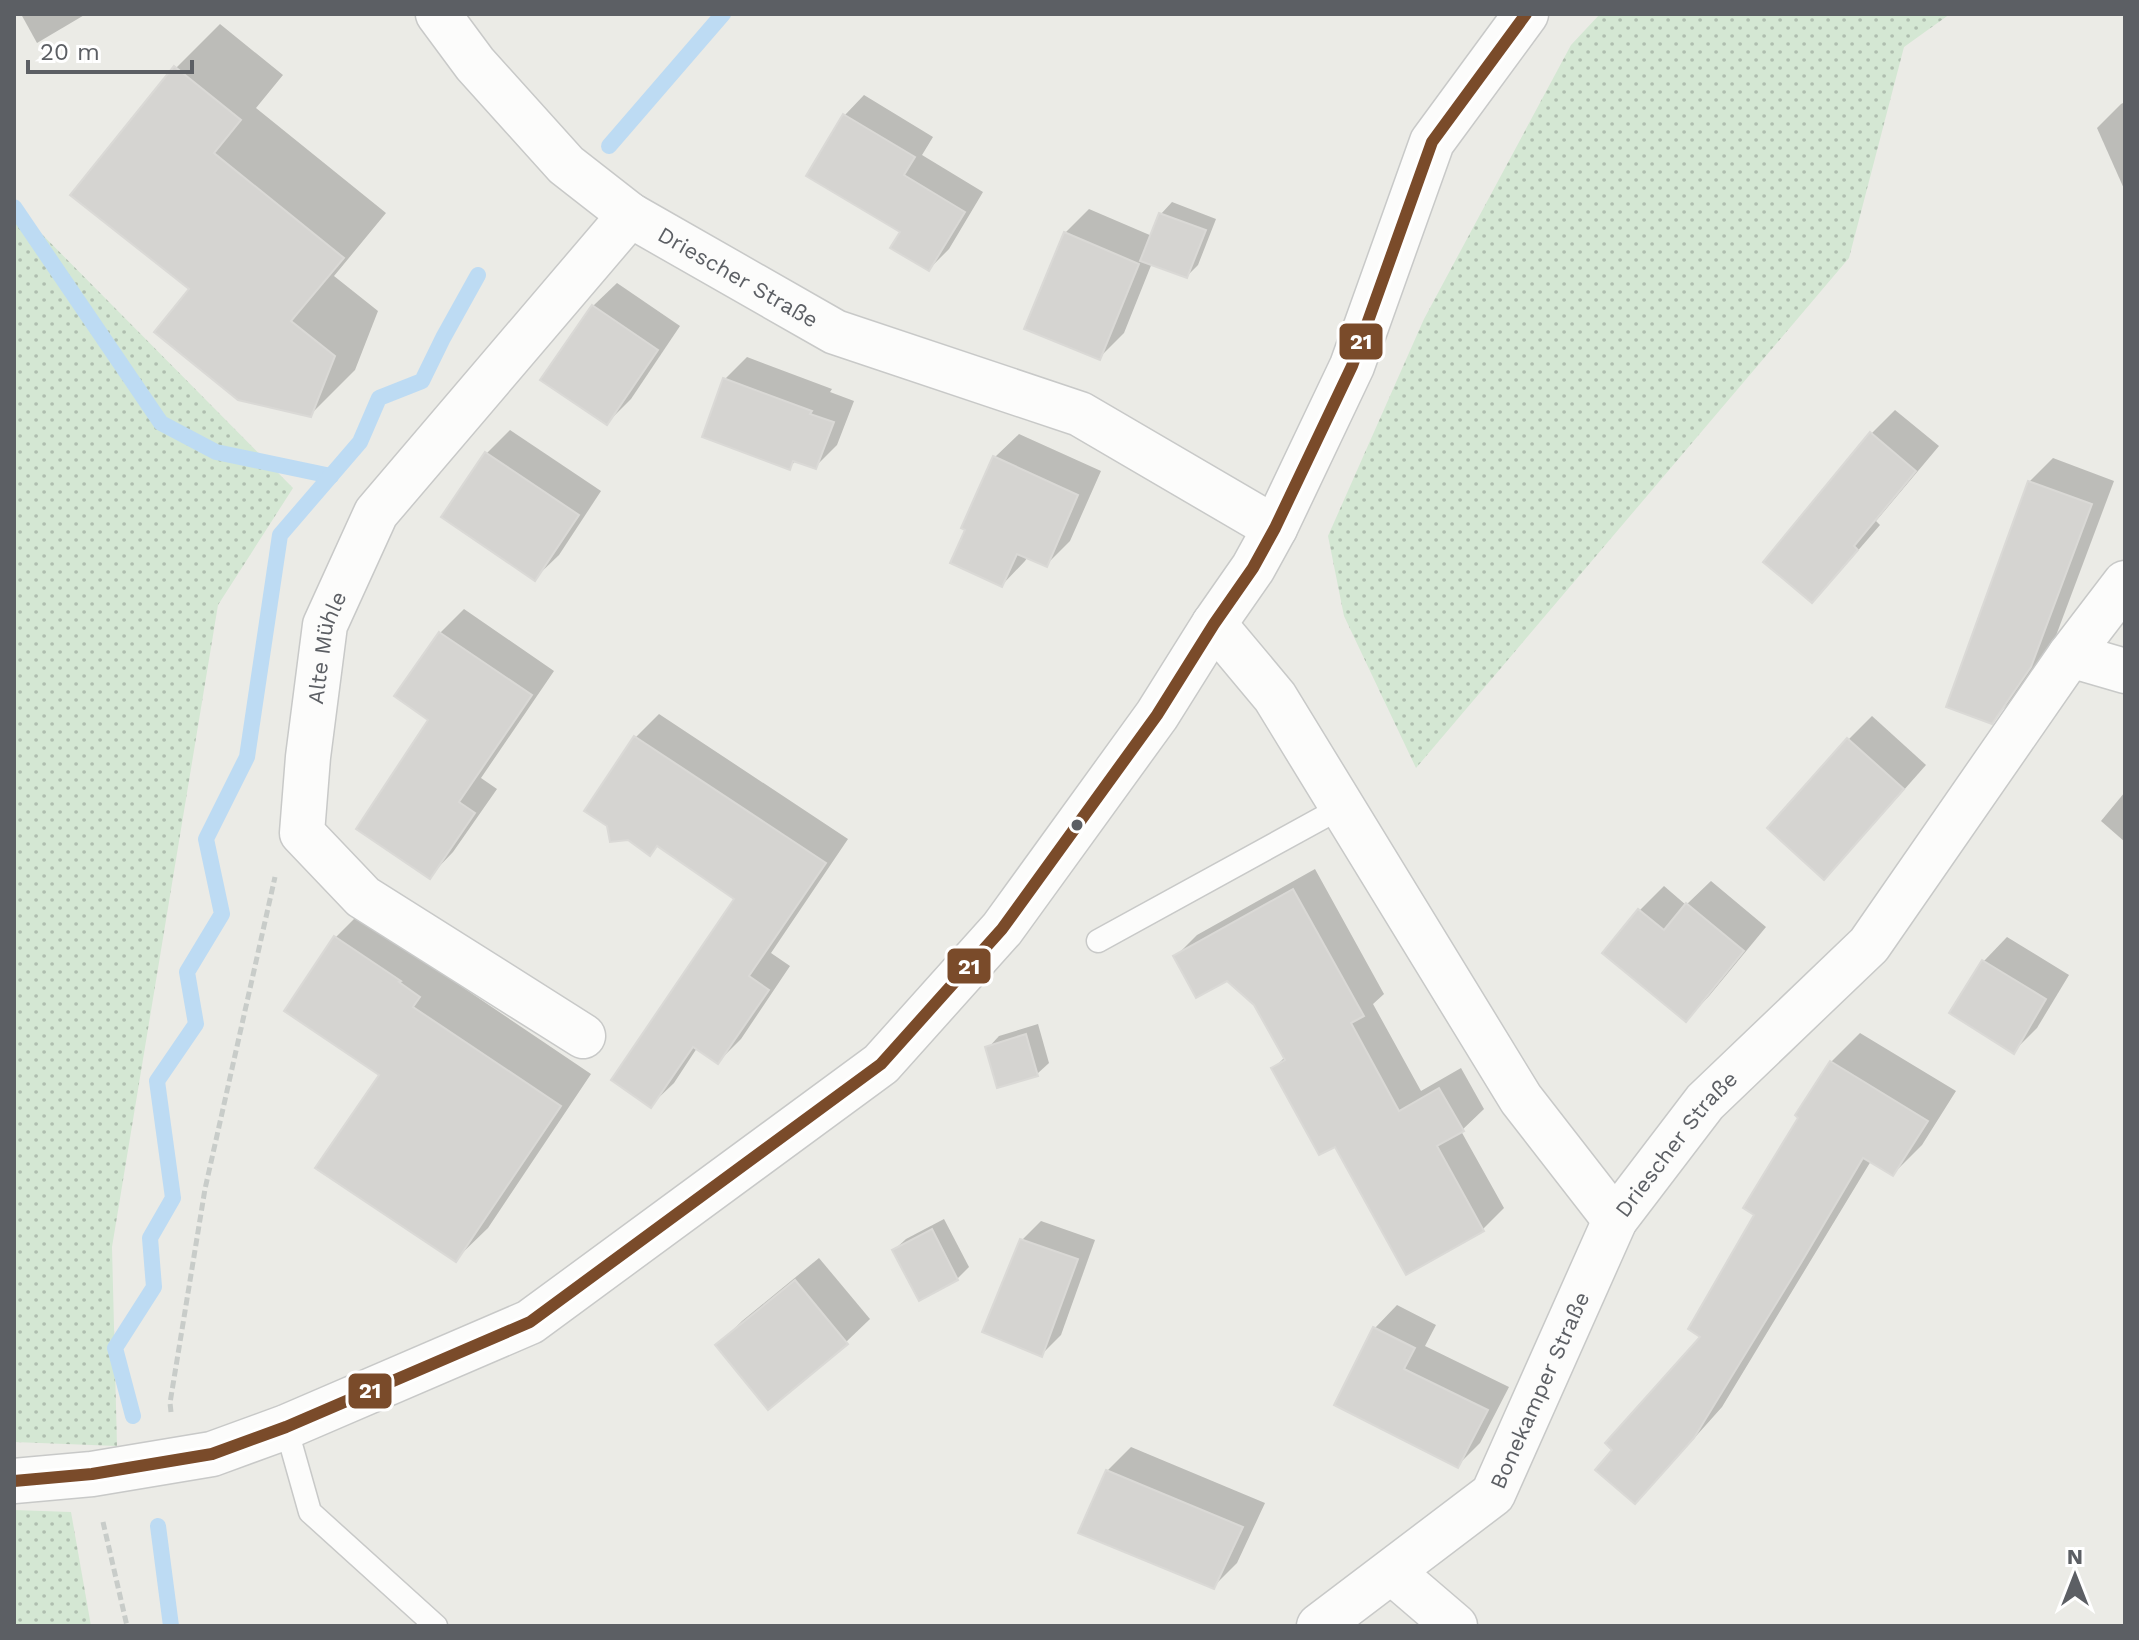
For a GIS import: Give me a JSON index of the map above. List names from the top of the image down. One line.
{"streets":{"street":["Driescher Straße","Alte Mühle","Bonekamper Straße"]},"crossings":[["Driescher Straße","Alte Mühle"],["Driescher Straße","Bonekamper Straße"]],"lines":["transit line 21"],"scale_bar":"20 m","north":"top"}
